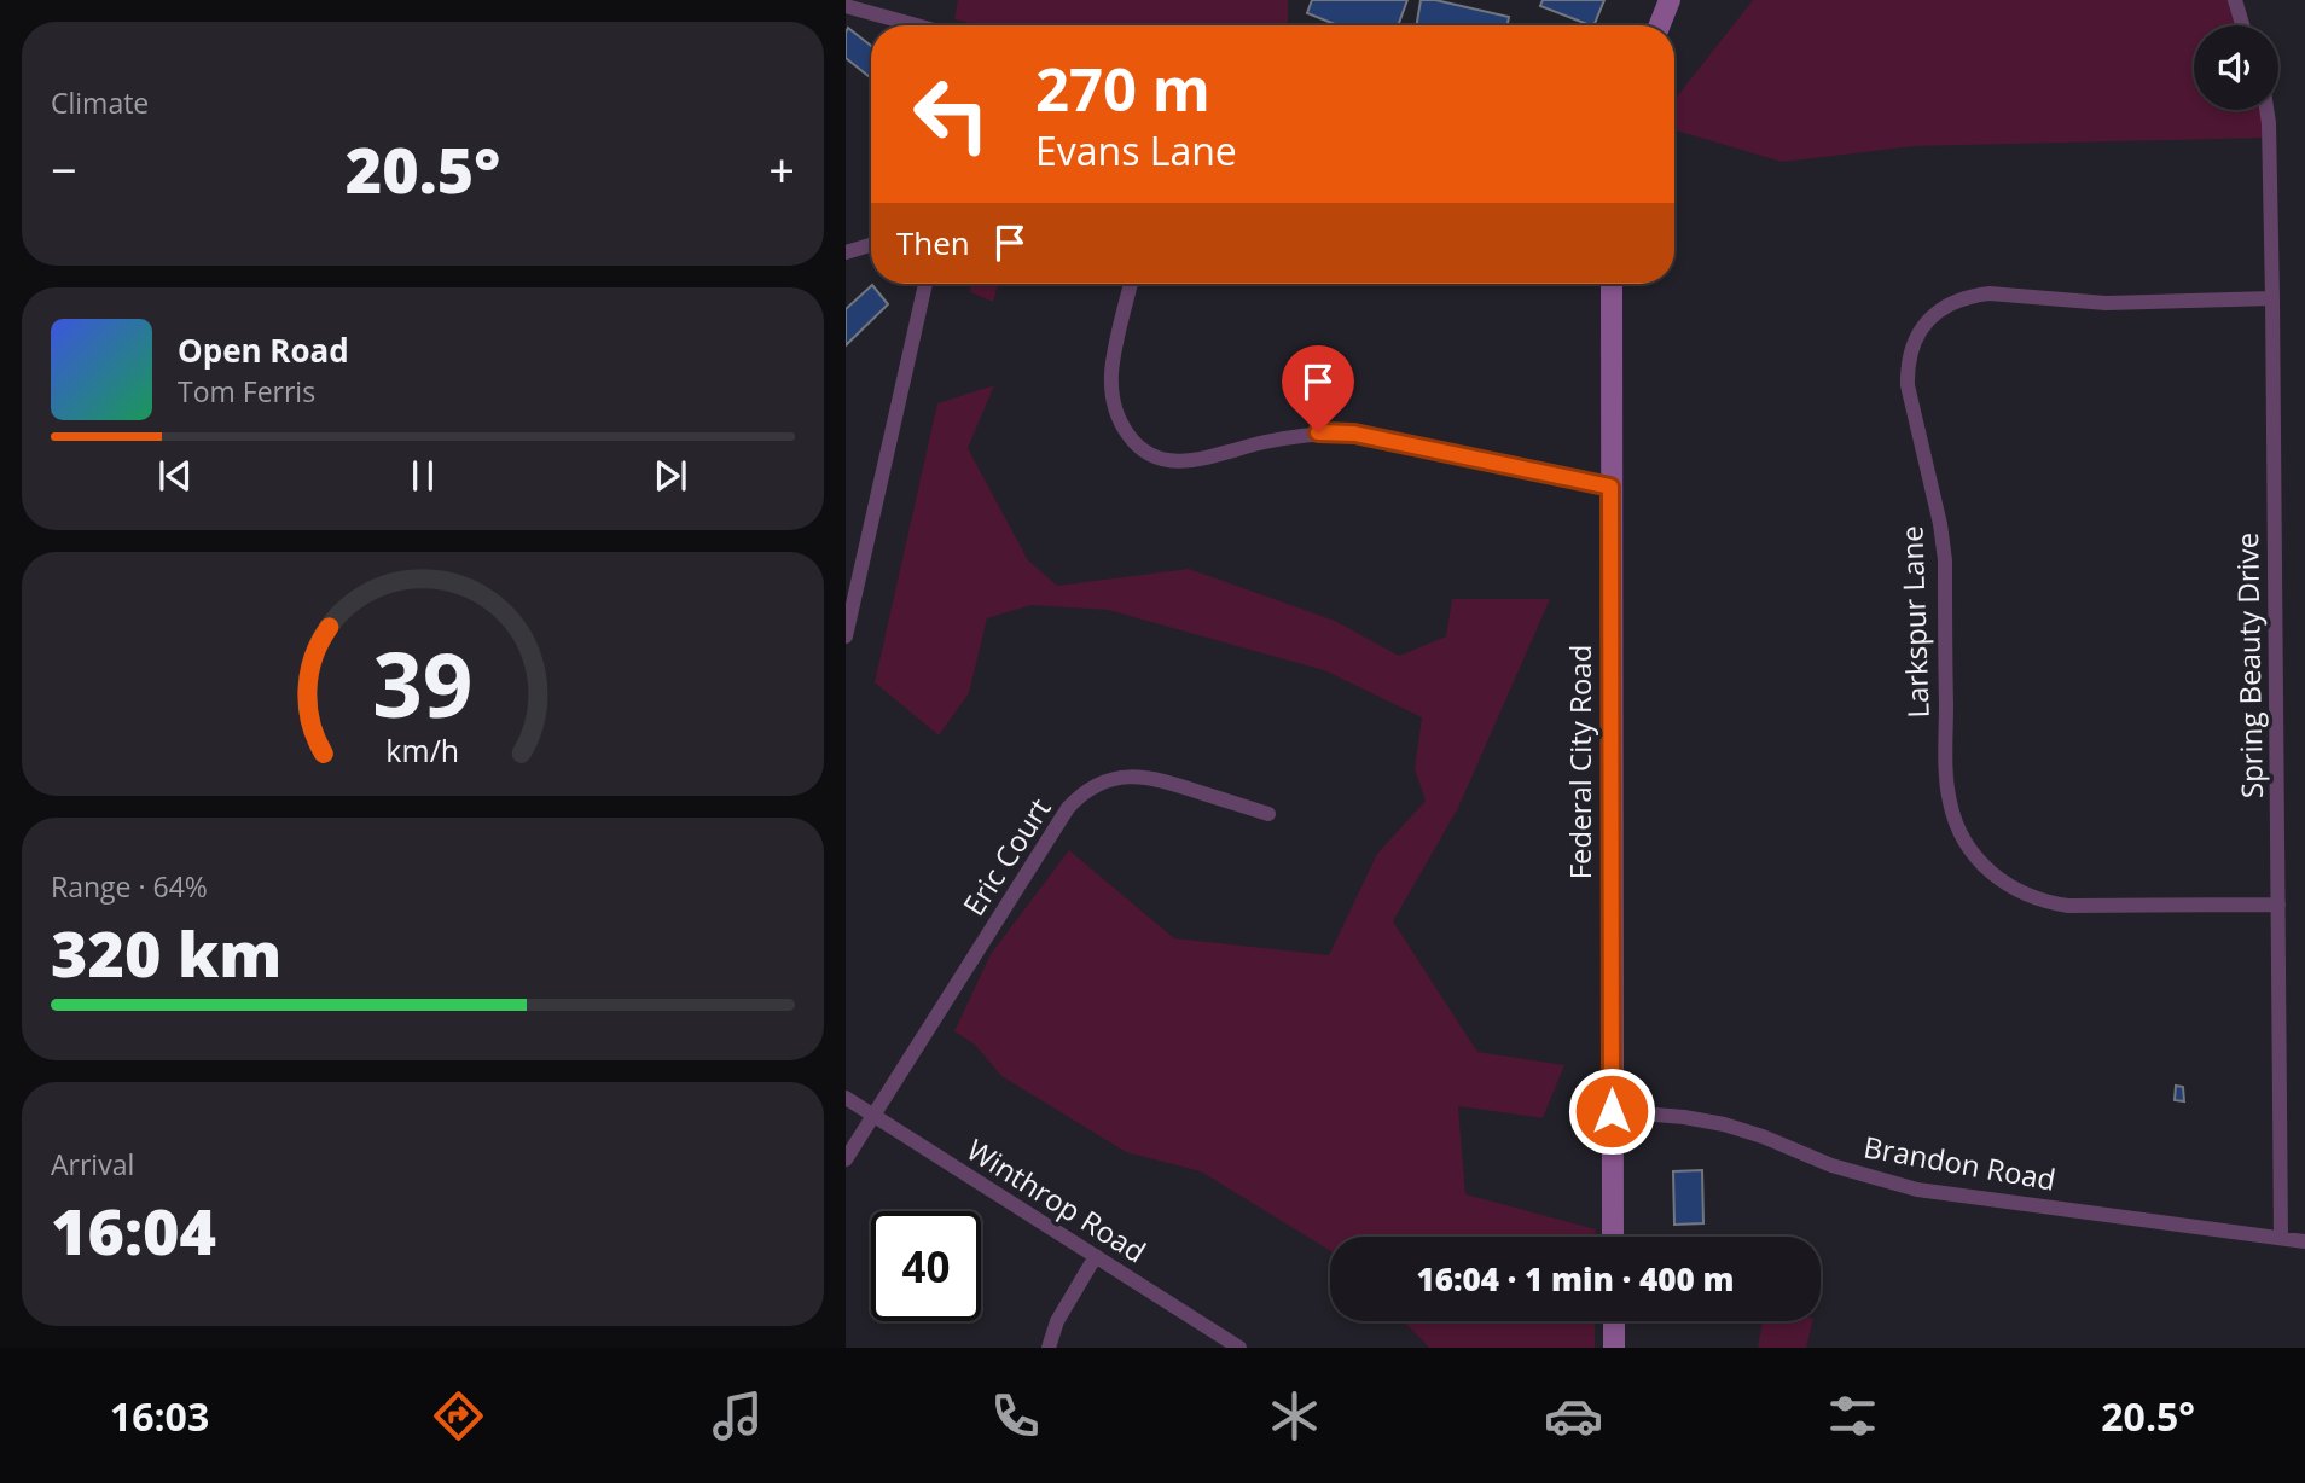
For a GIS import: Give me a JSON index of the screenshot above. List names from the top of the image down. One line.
{"streets":{"street":["Larkspur Lane","Spring Beauty Drive","Federal City Road","Eric Court","Brandon Road","Winthrop Road"]},"crossings":[["Larkspur Lane","Spring Beauty Drive"],["Spring Beauty Drive","Brandon Road"],["Federal City Road","Brandon Road"],["Eric Court","Winthrop Road"]],"page":{"tile":["Climate",["Range · 64%","320 km"],["Arrival","16:04"]],"turn":["270 m","Evans Lane"],"heat":["−","20.5°","+"],"then":"Then","song":["Open Road","Tom Ferris"],"limit":"40","trip":"16:04 · 1 min · 400 m","tabs":["16:03","20.5°"],"gauge":["39","km/h"]}}
